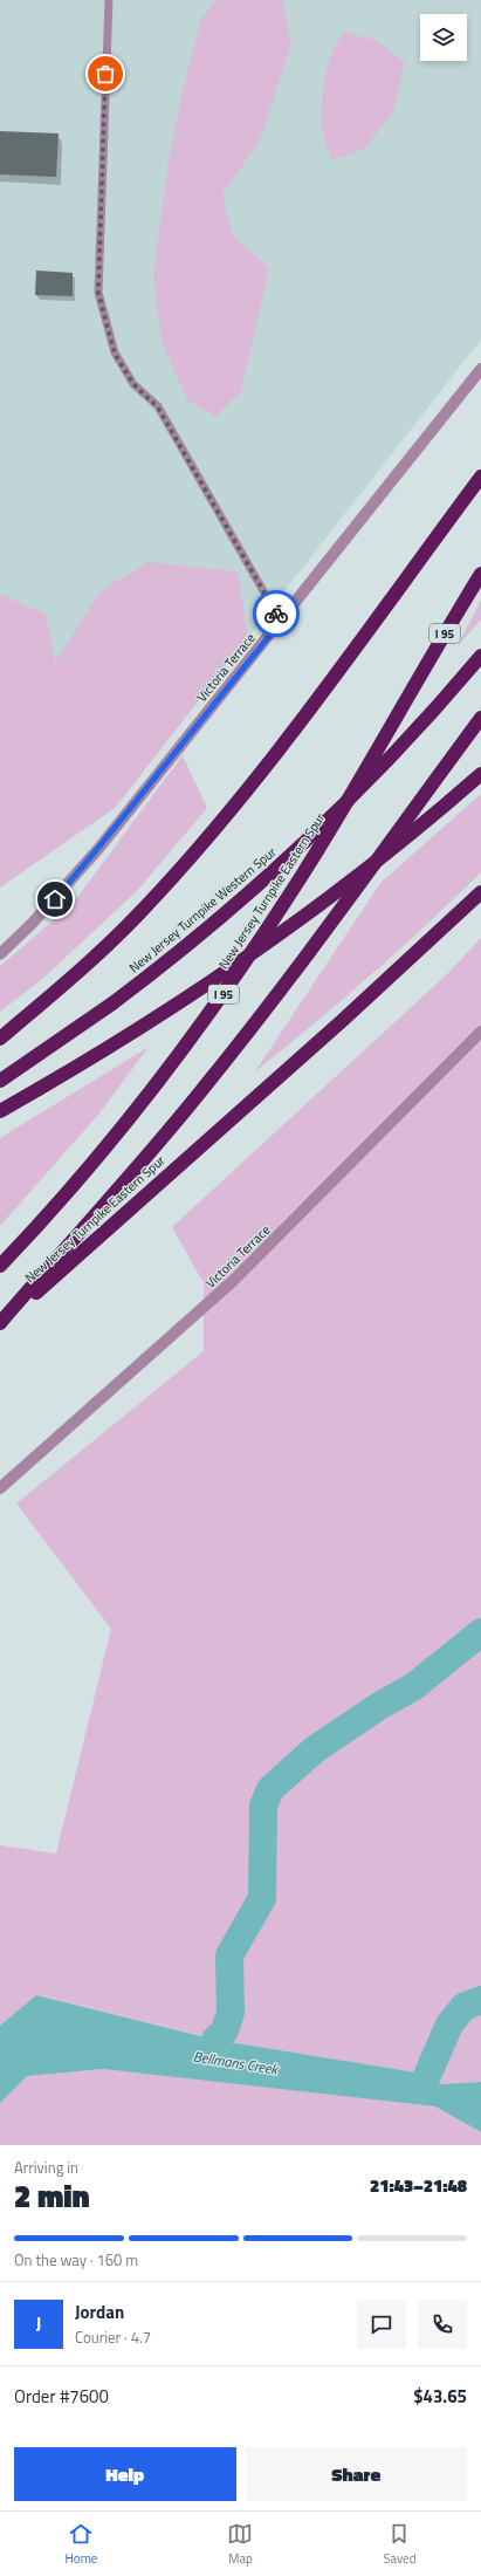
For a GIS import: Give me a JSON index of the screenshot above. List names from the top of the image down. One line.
{"streets":{"highway":["I 95","New Jersey Turnpike Eastern Spur","New Jersey Turnpike Western Spur"],"street":["Victoria Terrace"]},"water":["Bellmans Creek"],"page":{"heading":["2 min","Arriving in","21:43–21:48"],"panel":["Jordan","Courier · 4.7","Order #7600","$43.65"],"bar":"On the way · 160 m","round":"J","buttons":["Help","Share"],"tabs":["Home","Map","Saved"]}}
